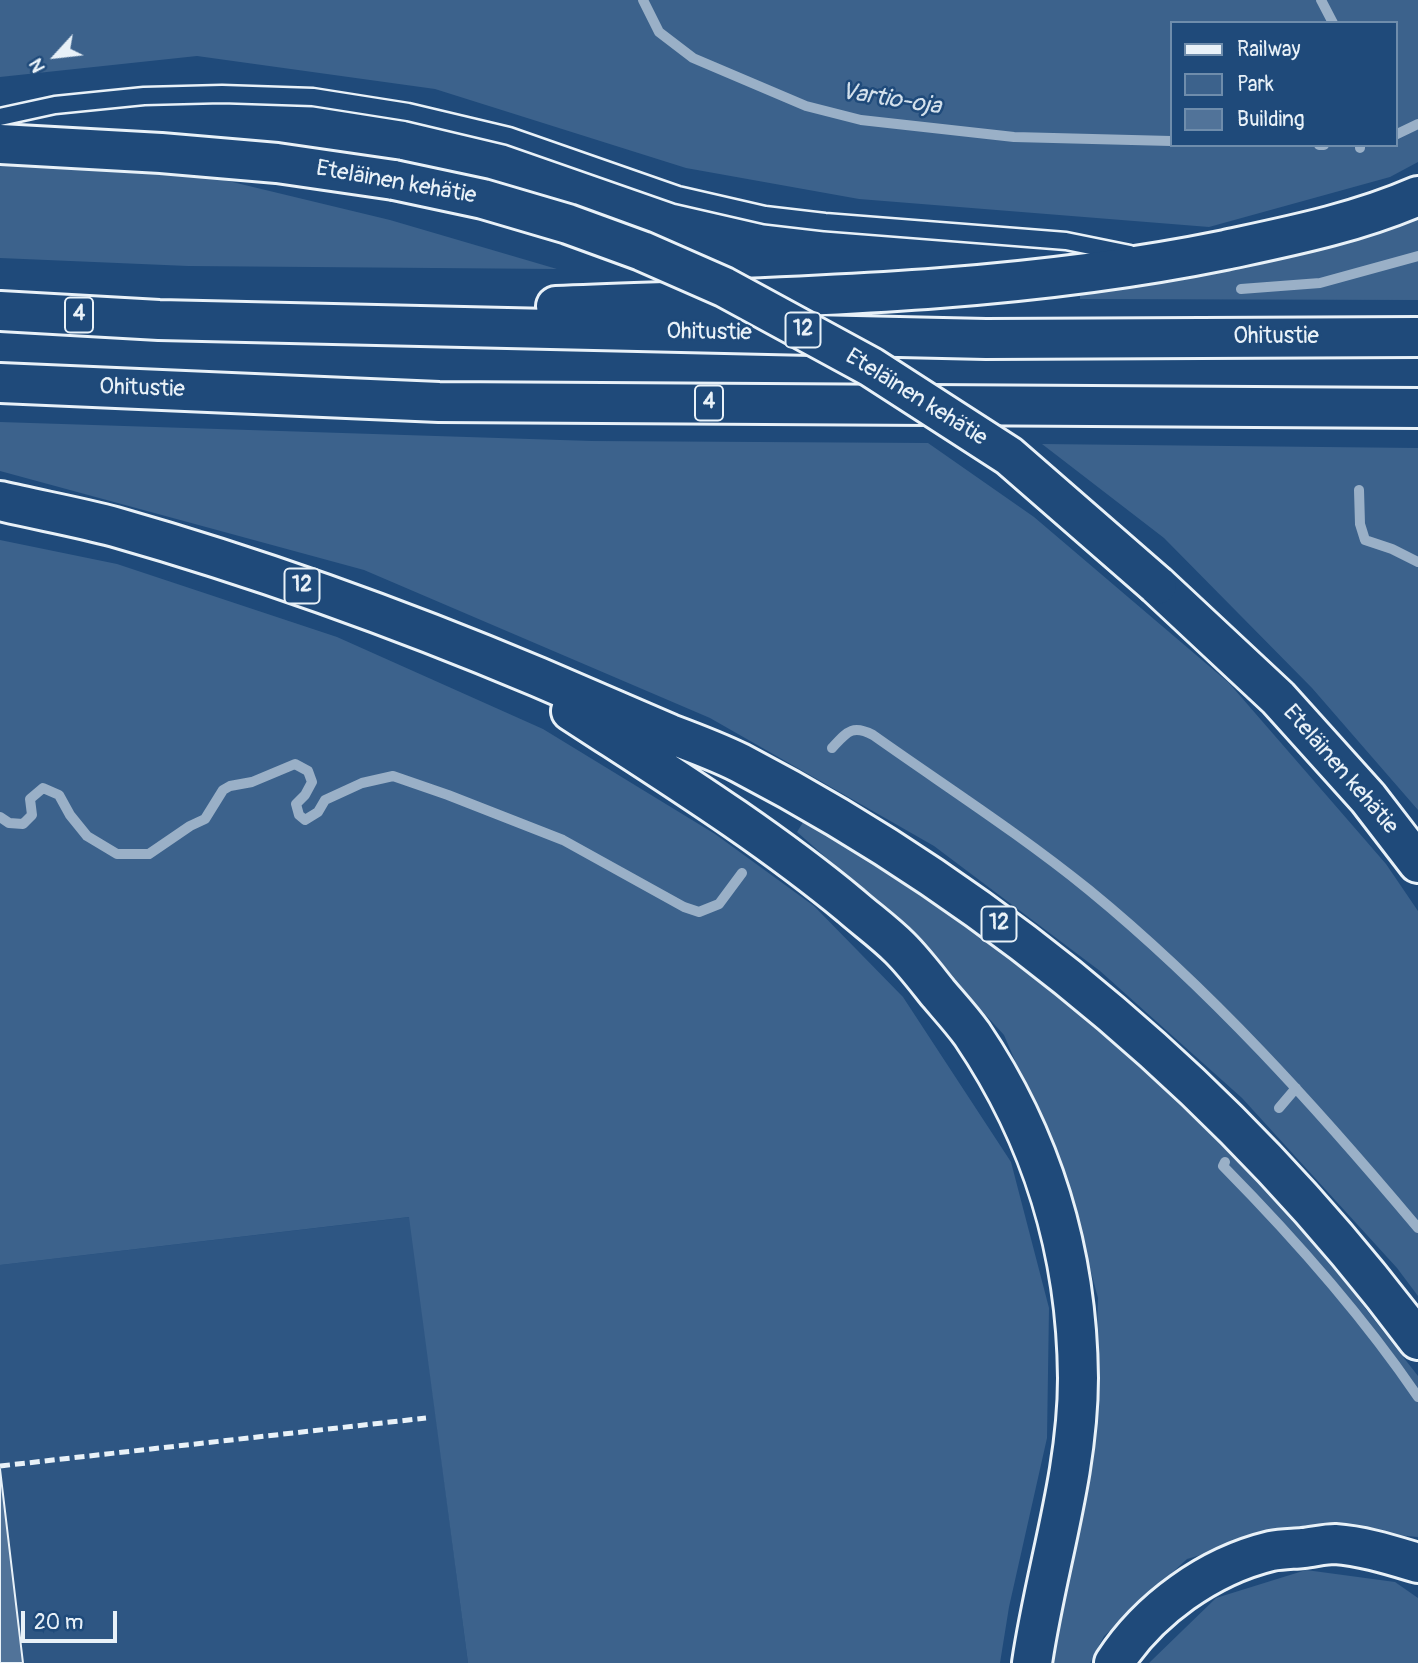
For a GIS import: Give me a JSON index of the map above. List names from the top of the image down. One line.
{"streets":{"highway":["Eteläinen kehätie","4","12","Ohitustie"]},"water":["Vartio-oja"],"legend":["Railway","Park","Building"],"scale_bar":"20 m","north":"bottom left"}
